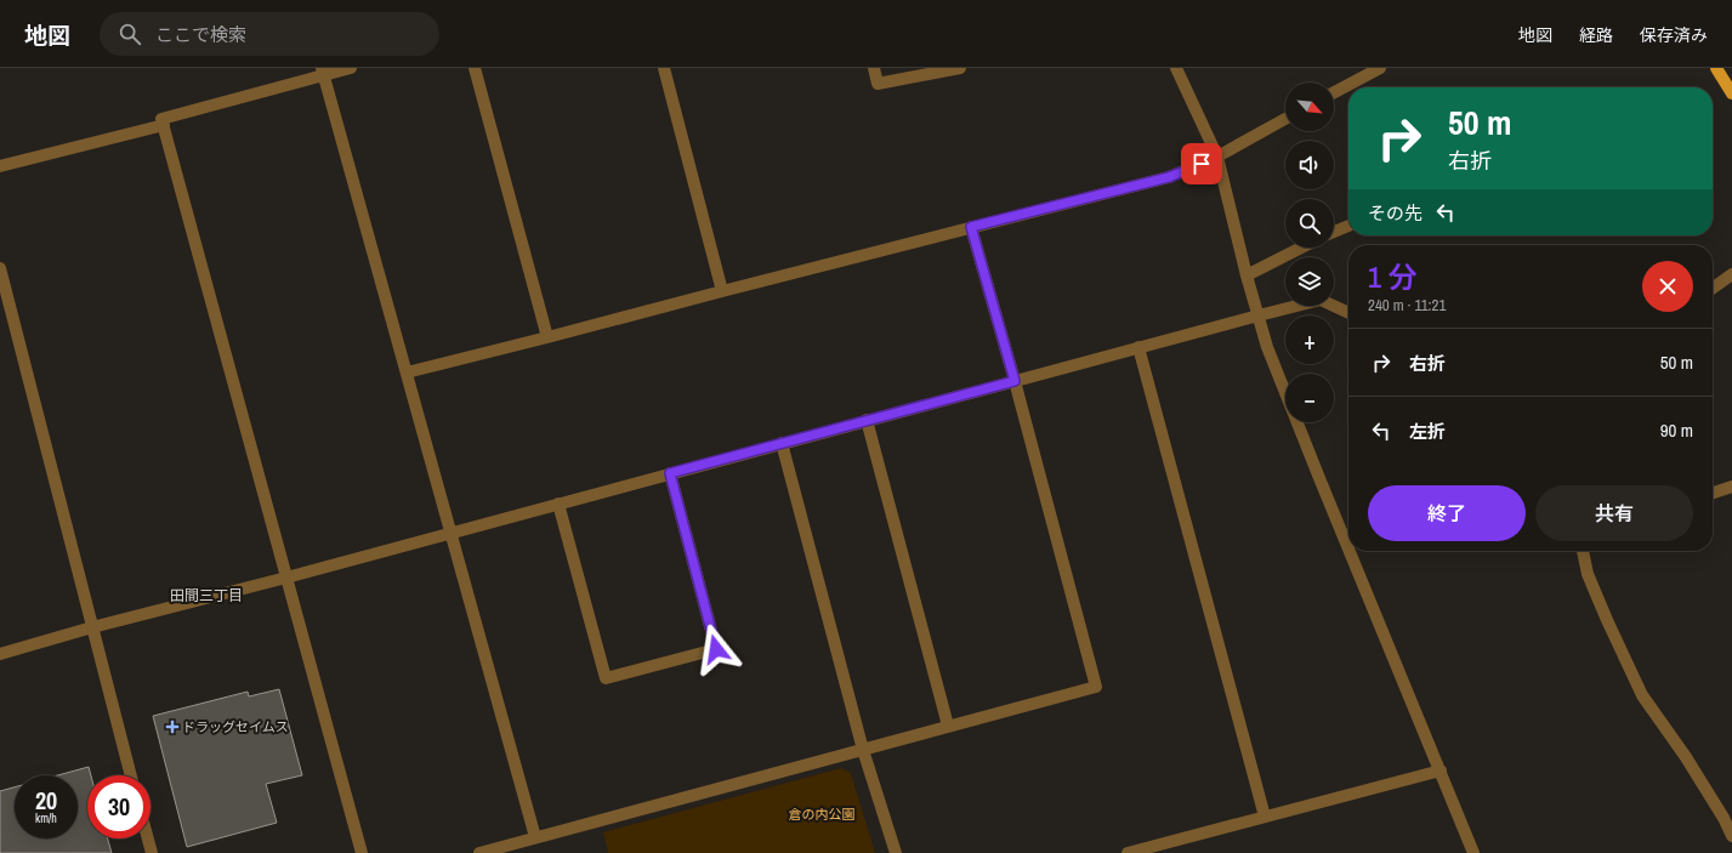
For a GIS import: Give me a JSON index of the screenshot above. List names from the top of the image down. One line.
{"districts":["田間三丁目"],"parks":["倉の内公園"],"places":{"health":["ドラッグセイムス"]},"north":"bottom right","page":{"header":"地図","search":"ここで検索","nav":["地図","経路","保存済み"],"map_buttons":["+","−"],"turn":["50 m","右折"],"then":"その先","heading":["1 分","240 m · 11:21"],"list":[{"name":"右折","value":"50 m"},{"name":"左折","value":"90 m"}],"buttons":["終了","共有"],"speed":"20 km/h","limit":"30"}}
